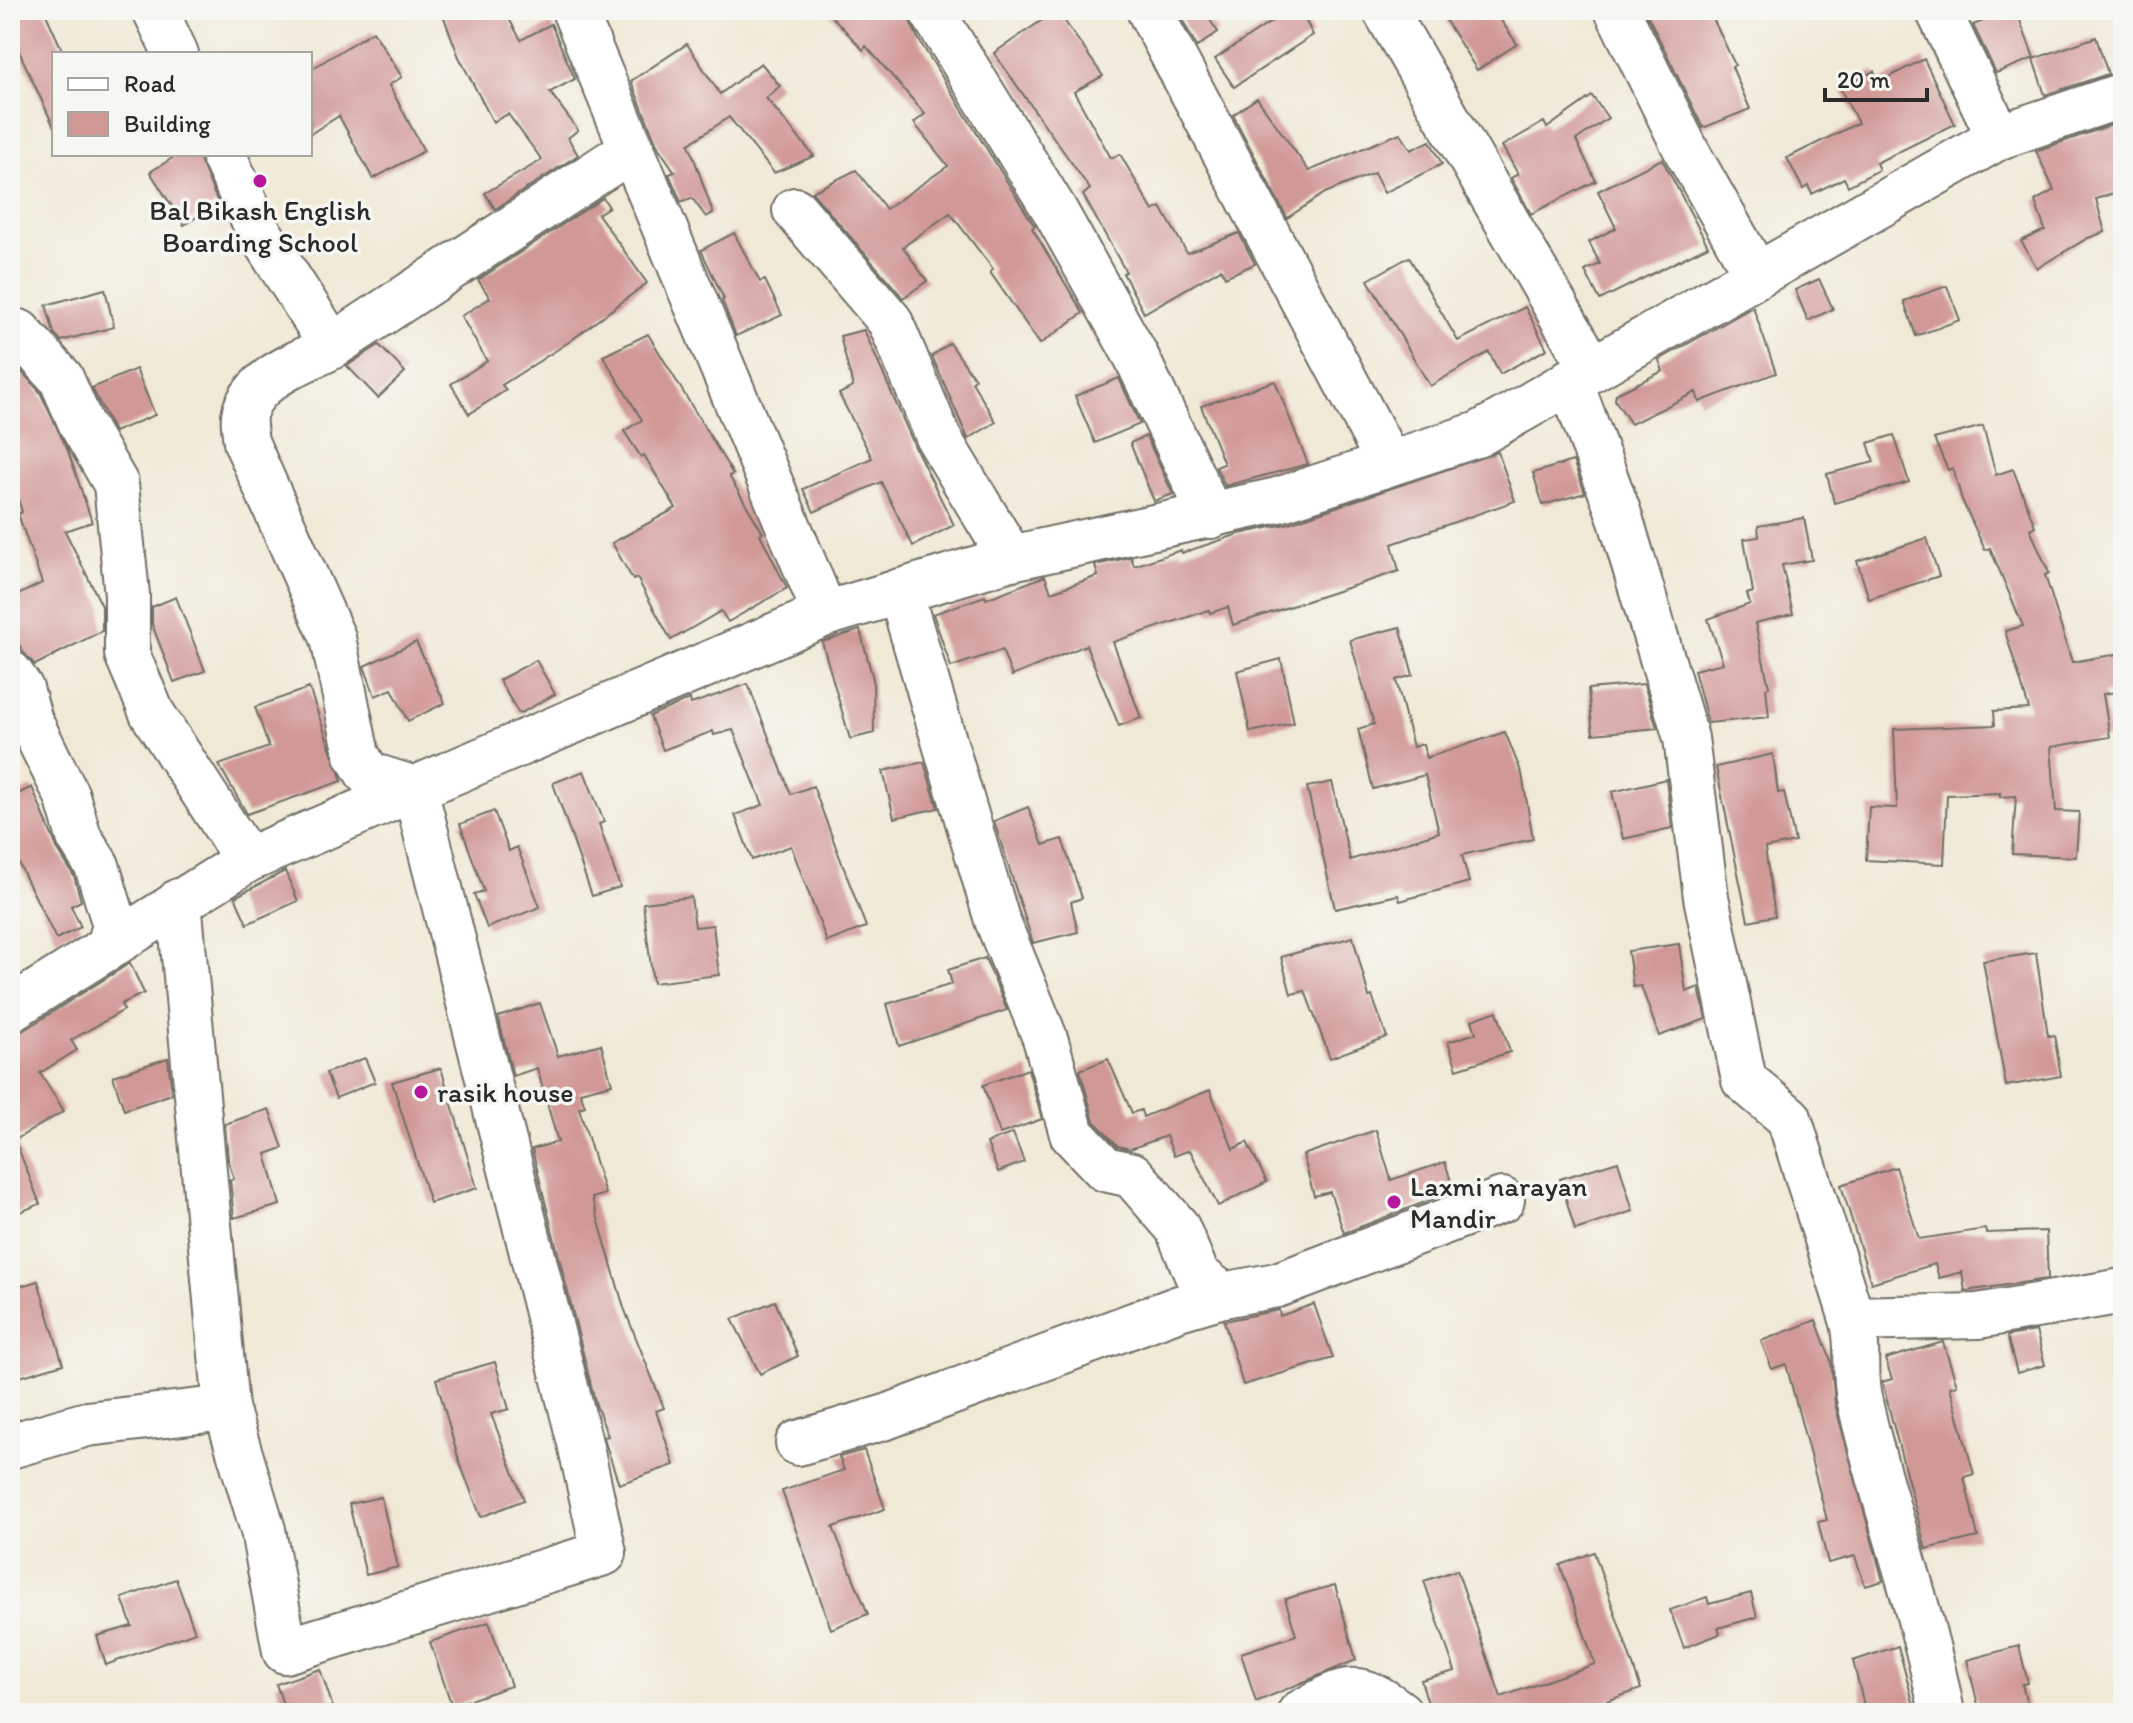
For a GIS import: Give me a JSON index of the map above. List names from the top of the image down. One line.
{"places":["Bal Bikash English Boarding School","rasik house","Laxmi narayan Mandir"],"legend":["Road","Building"],"scale_bar":"20 m"}
